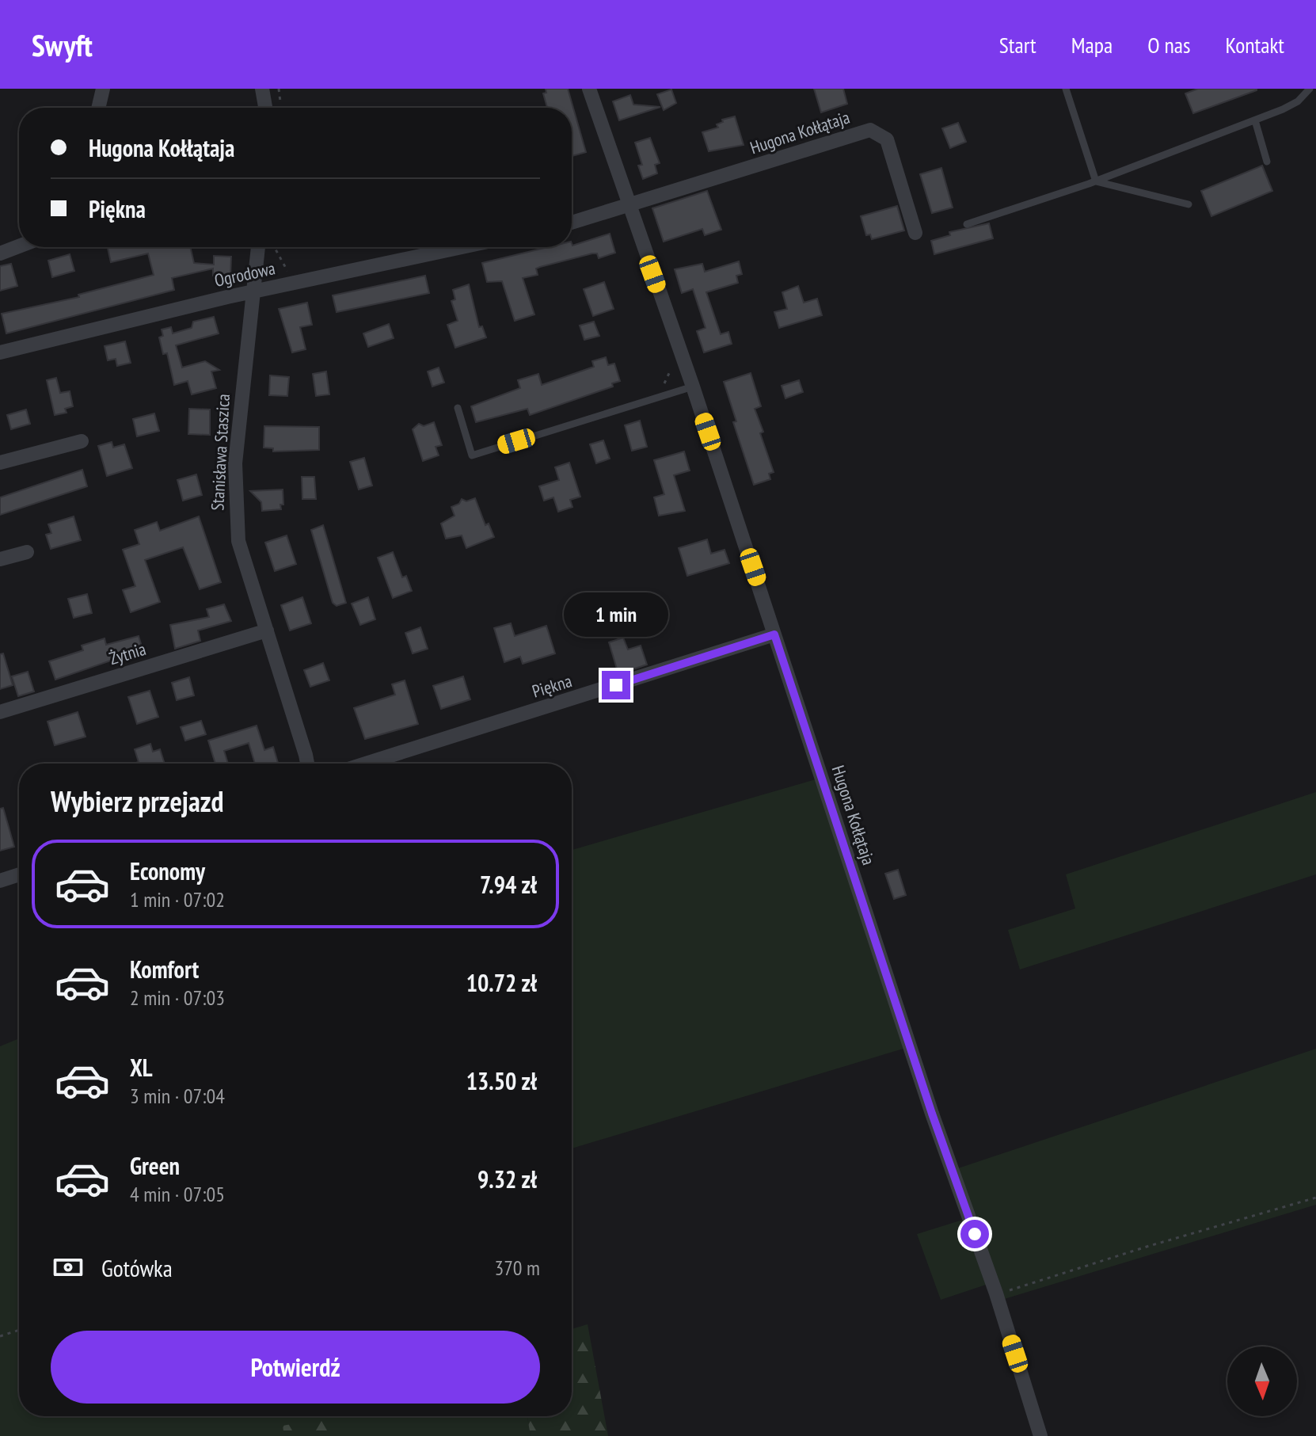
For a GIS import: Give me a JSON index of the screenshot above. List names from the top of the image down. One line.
{"streets":{"street":["Hugona Kołłątaja","Ogrodowa","Stanisława Staszica","Żytnia","Piękna"]},"crossings":[["Hugona Kołłątaja","Piękna"],["Ogrodowa","Stanisława Staszica"],["Stanisława Staszica","Żytnia"]],"north":"bottom","page":{"header":"Swyft","nav":["Start","Mapa","O nas","Kontakt"],"banner":["Hugona Kołłątaja","Piękna"],"bubble":"1 min","heading":"Wybierz przejazd","list":[{"name":"Economy","note":"1 min · 07:02","value":"7.94 zł"},{"name":"Komfort","note":"2 min · 07:03","value":"10.72 zł"},{"name":"XL","note":"3 min · 07:04","value":"13.50 zł"},{"name":"Green","note":"4 min · 07:05","value":"9.32 zł"}],"pay":["Gotówka","370 m"],"buttons":"Potwierdź"}}
